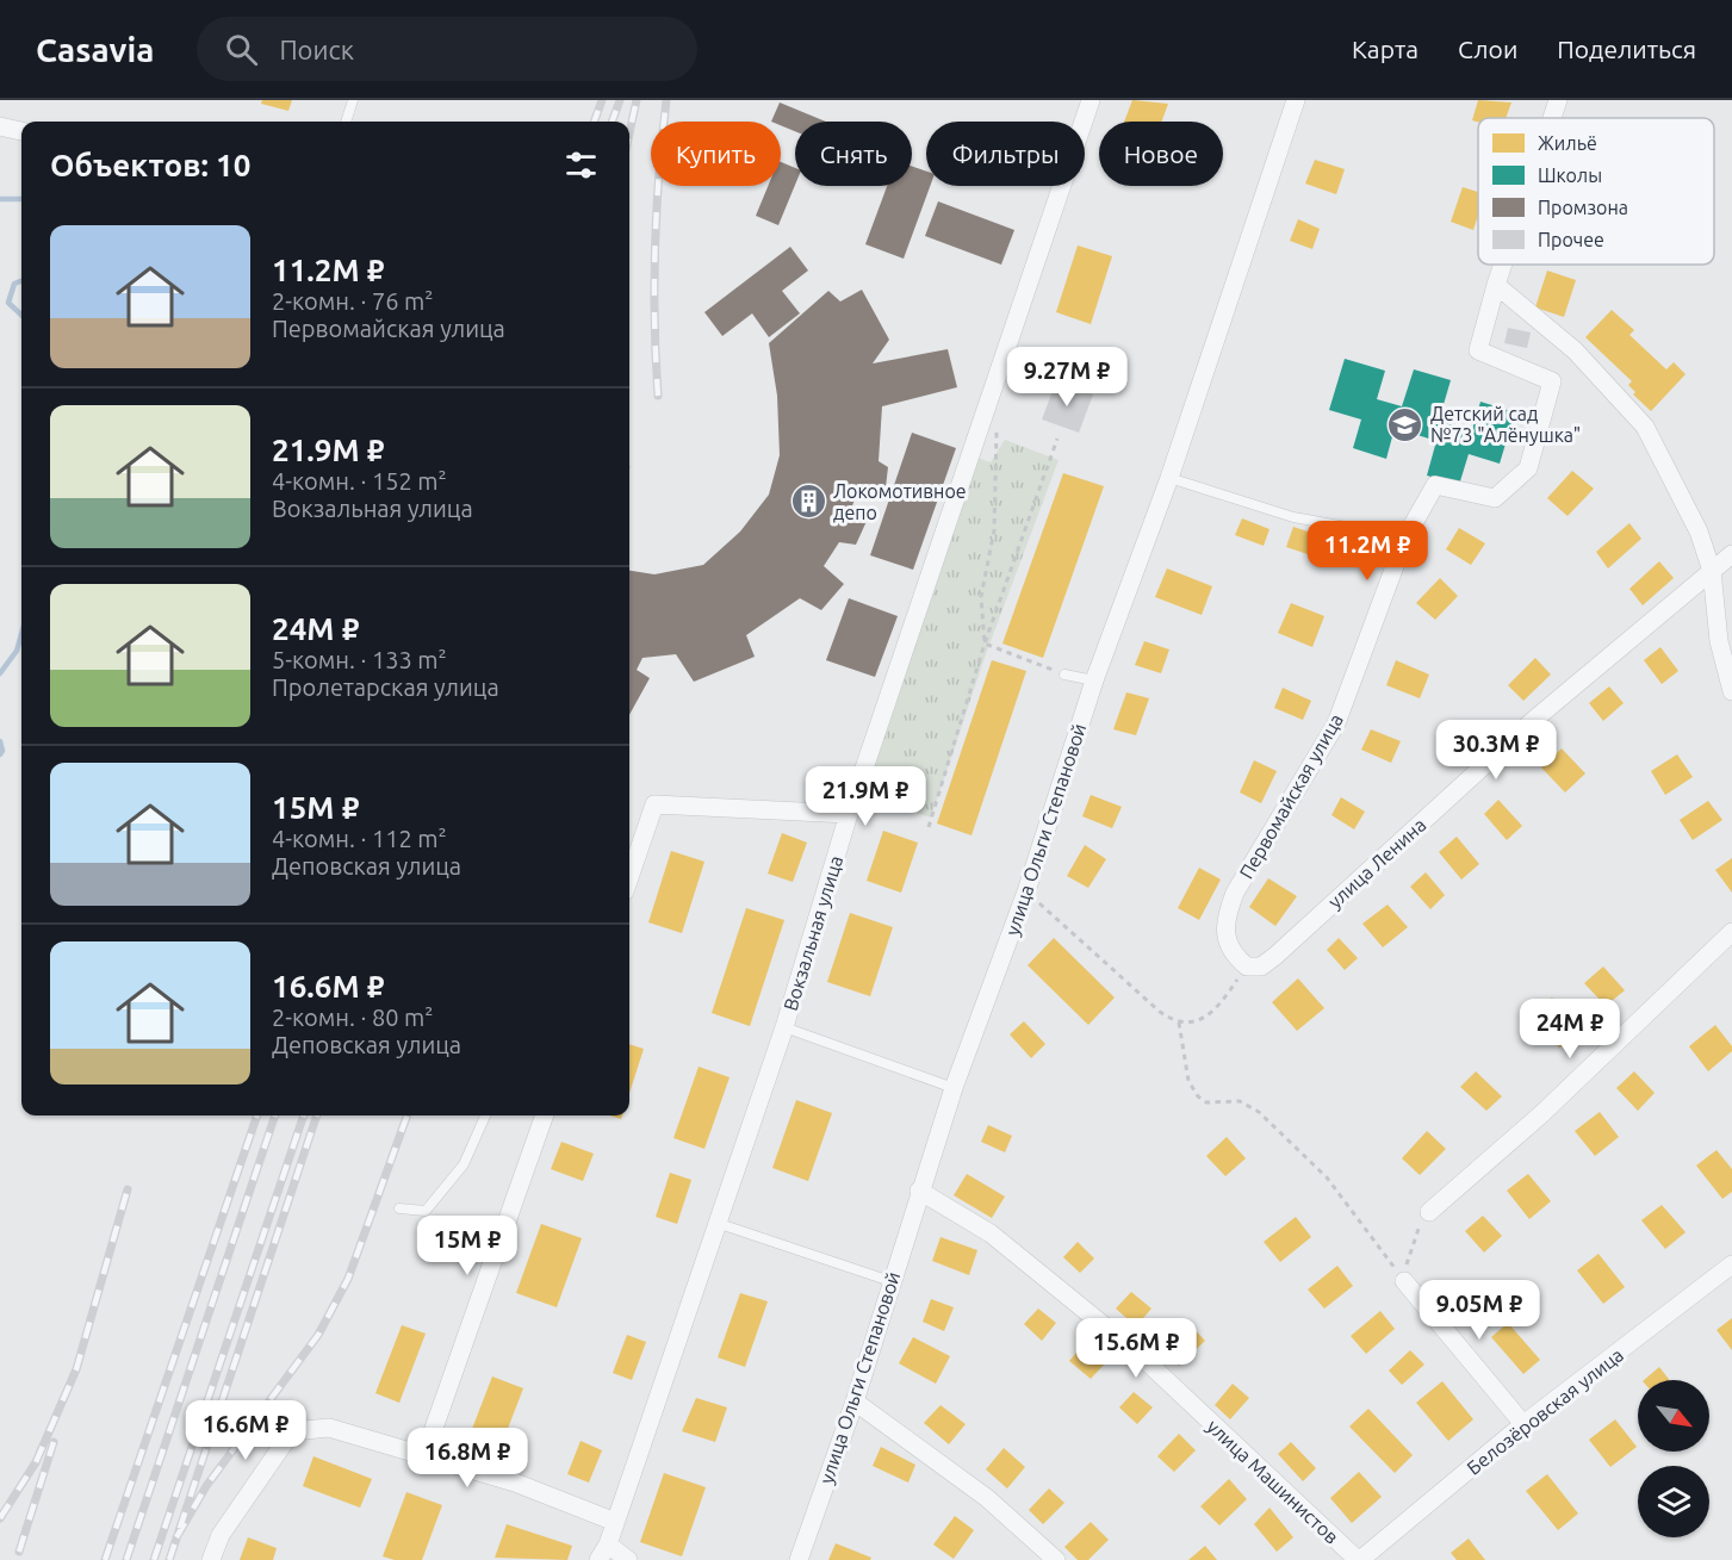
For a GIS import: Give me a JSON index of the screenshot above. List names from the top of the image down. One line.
{"streets":{"street":["Первомайская улица","улица Ольги Степановой","улица Ленина","Вокзальная улица","Белозёровская улица","улица Машинистов"]},"crossings":[["Первомайская улица","улица Ленина"],["улица Ольги Степановой","улица Машинистов"],["Белозёровская улица","улица Машинистов"]],"places":{"school or university":["Детский сад №73 \"Алёнушка\""],"building":["Локомотивное депо"]},"legend":["Жильё","Школы","Промзона","Прочее"],"north":"bottom right","page":{"header":"Casavia","search":"Поиск","nav":["Карта","Слои","Поделиться"],"chip":["Купить","Снять","Фильтры","Новое"],"heading":"Объектов: 10","list":[{"name":"11.2M ₽","note":"2-комн. · 76 m² · Первомайская улица"},{"name":"21.9M ₽","note":"4-комн. · 152 m² · Вокзальная улица"},{"name":"24M ₽","note":"5-комн. · 133 m² · Пролетарская улица"},{"name":"15M ₽","note":"4-комн. · 112 m² · Деповская улица"},{"name":"16.6M ₽","note":"2-комн. · 80 m² · Деповская улица"}],"price":["9.27M ₽","11.2M ₽","30.3M ₽","21.9M ₽","24M ₽","15M ₽","9.05M ₽","15.6M ₽","16.6M ₽","16.8M ₽"]}}
